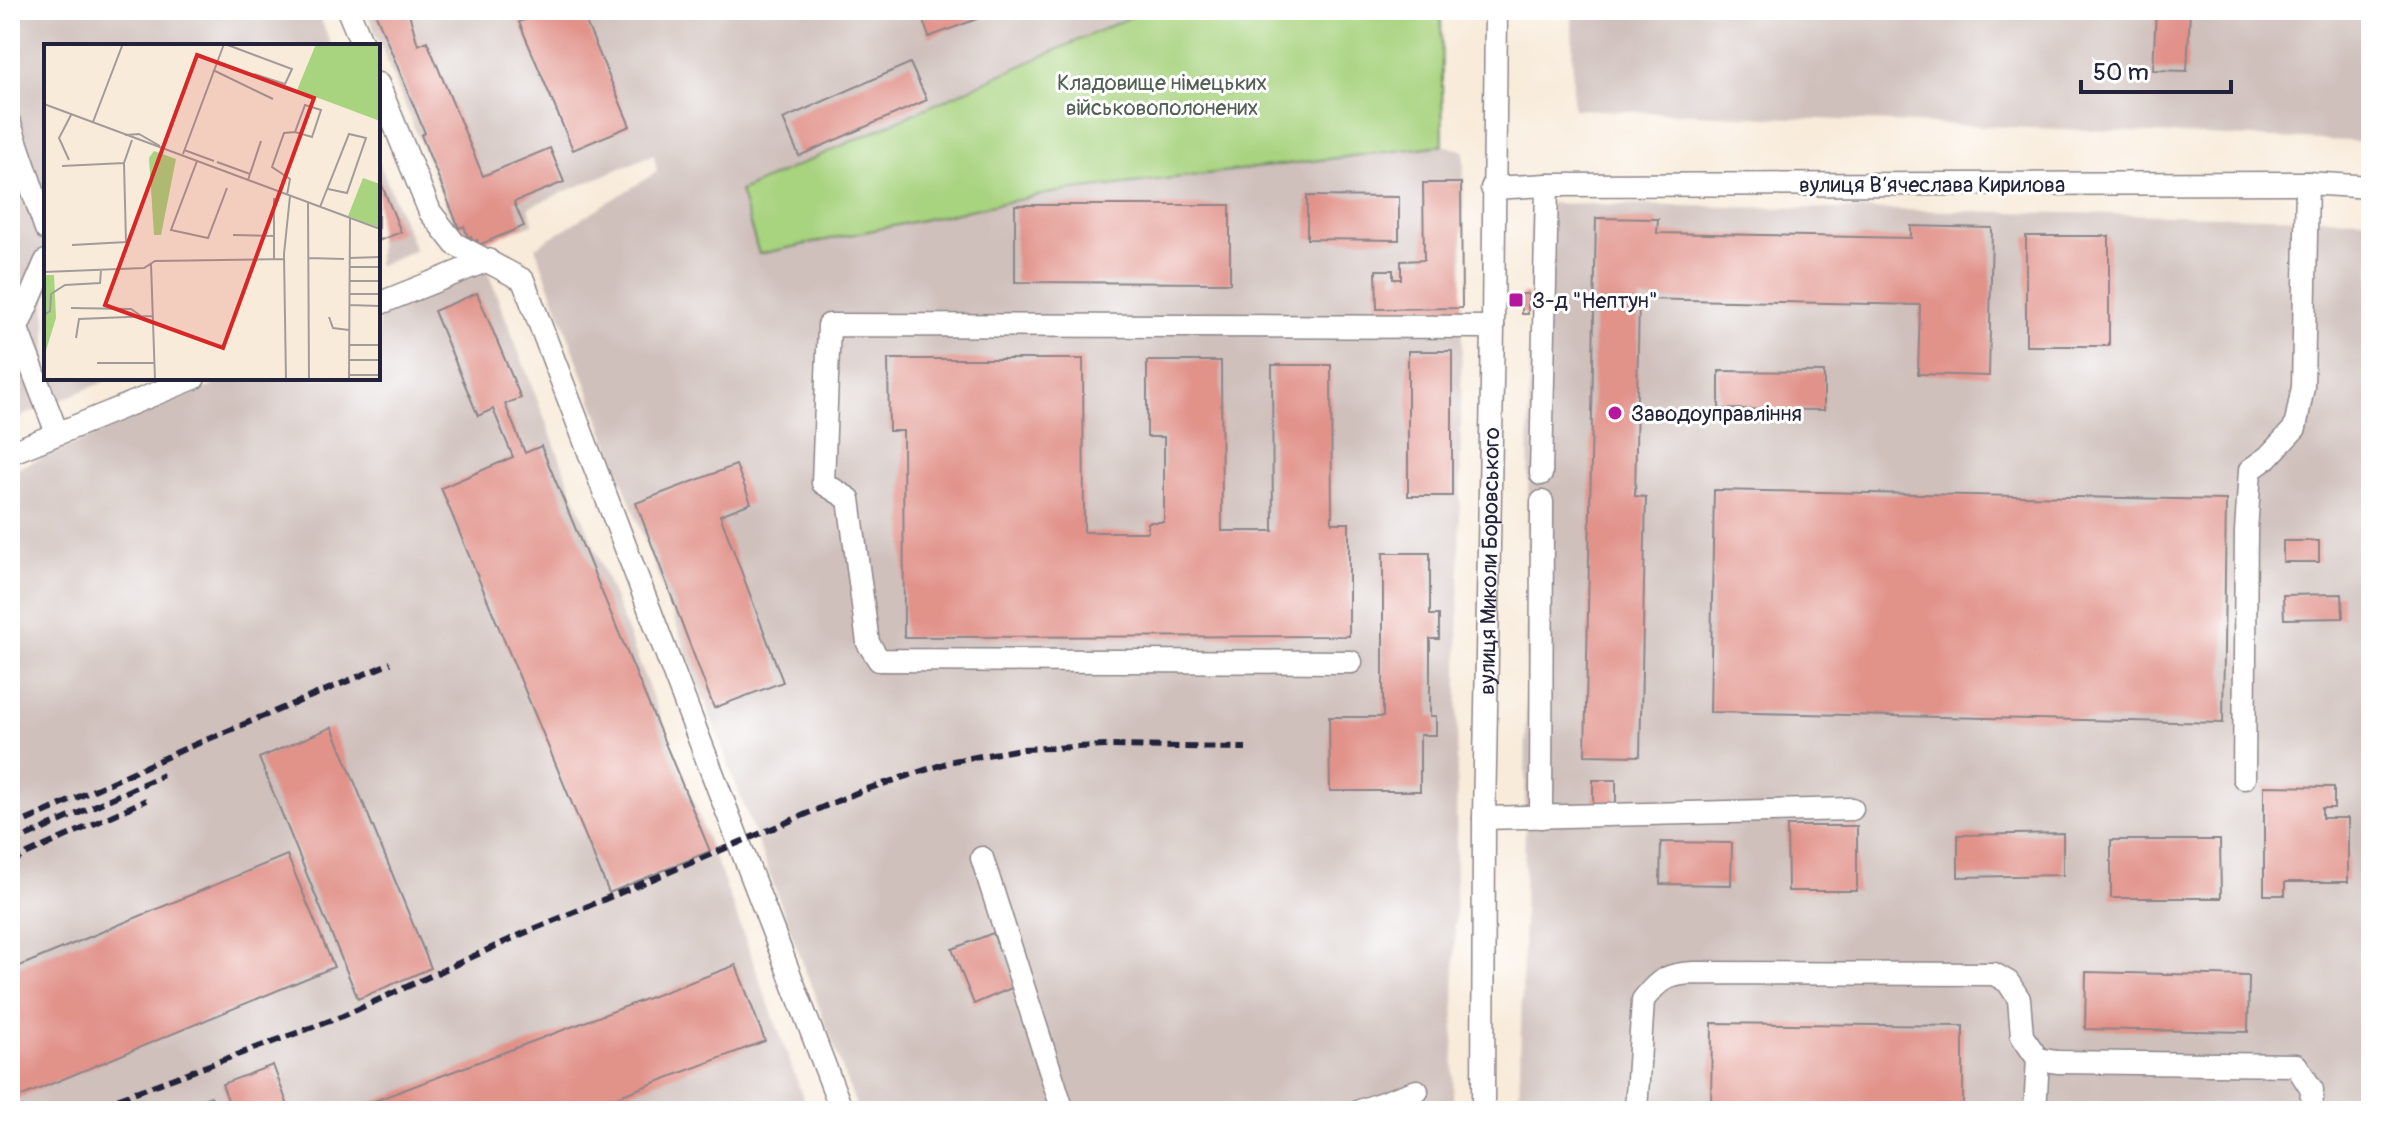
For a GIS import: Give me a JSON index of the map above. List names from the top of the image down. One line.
{"streets":{"street":["вулиця Вʼячеслава Кирилова","вулиця Миколи Боровського"]},"crossings":[["вулиця Вʼячеслава Кирилова","вулиця Миколи Боровського"]],"parks":["Кладовище німецьких військовополонених"],"places":{"transit":["З-д \"Нептун\""],"other":["Заводоуправління"]},"scale_bar":"50 m"}
